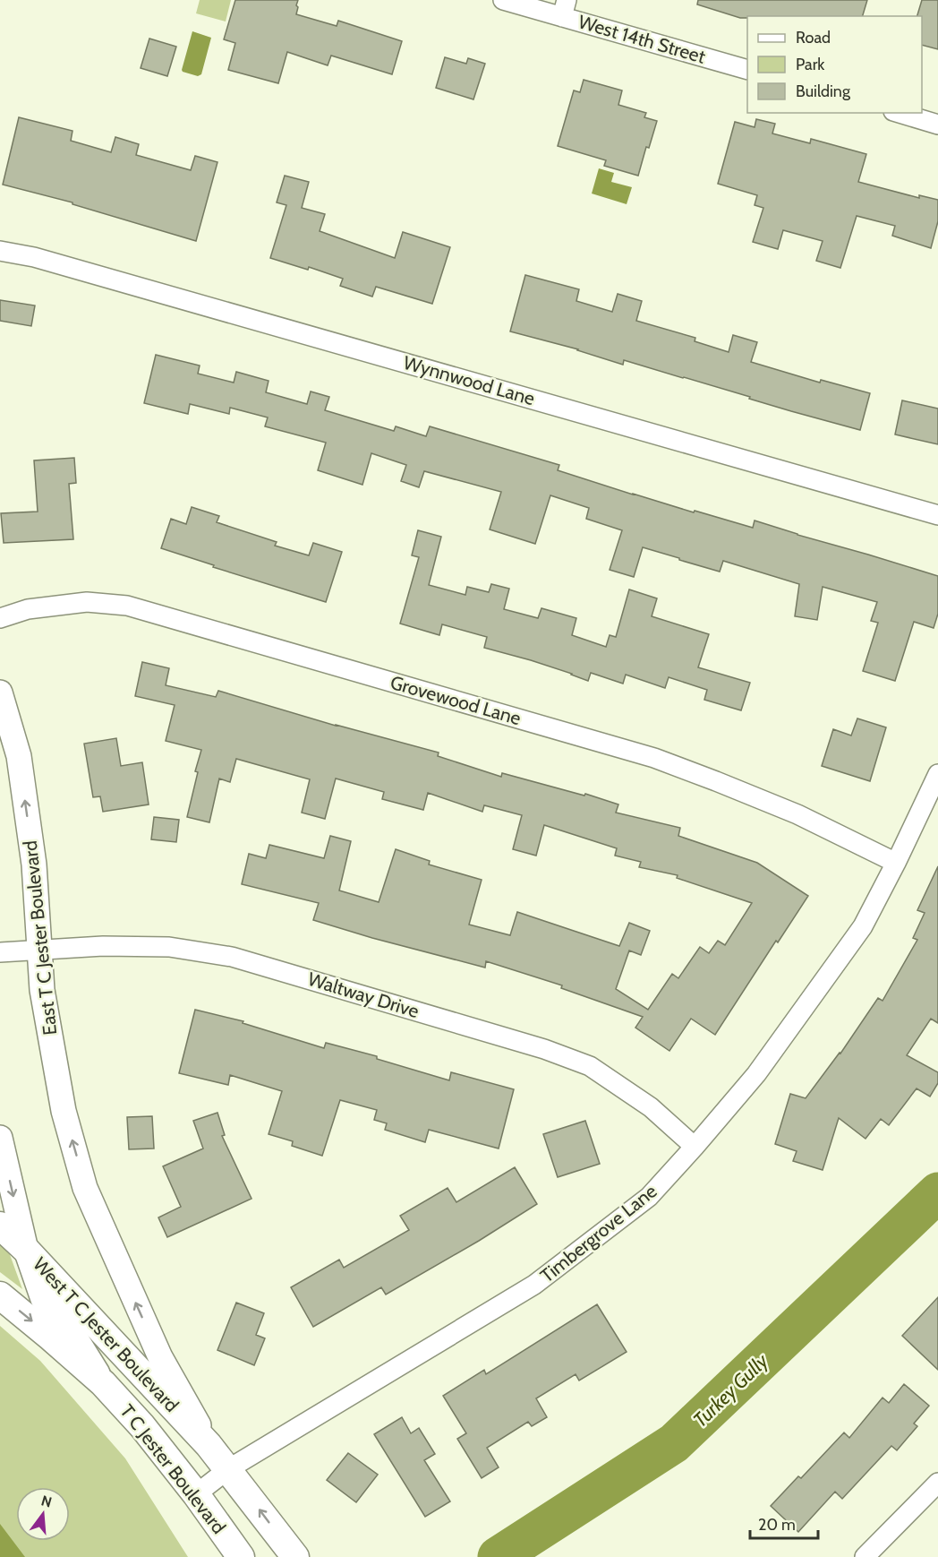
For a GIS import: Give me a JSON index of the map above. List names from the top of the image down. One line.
{"streets":{"main road":["West T C Jester Boulevard","T C Jester Boulevard"],"street":["West 14th Street","Wynnwood Lane","Grovewood Lane","East T C Jester Boulevard","Waltway Drive","Timbergrove Lane"]},"crossings":[["Grovewood Lane","Timbergrove Lane"],["East T C Jester Boulevard","Waltway Drive"],["East T C Jester Boulevard","West T C Jester Boulevard"],["Waltway Drive","Timbergrove Lane"],["Timbergrove Lane","T C Jester Boulevard"],["West T C Jester Boulevard","T C Jester Boulevard"]],"water":["Turkey Gully"],"legend":["Road","Park","Building"],"scale_bar":"20 m","north":"top"}
